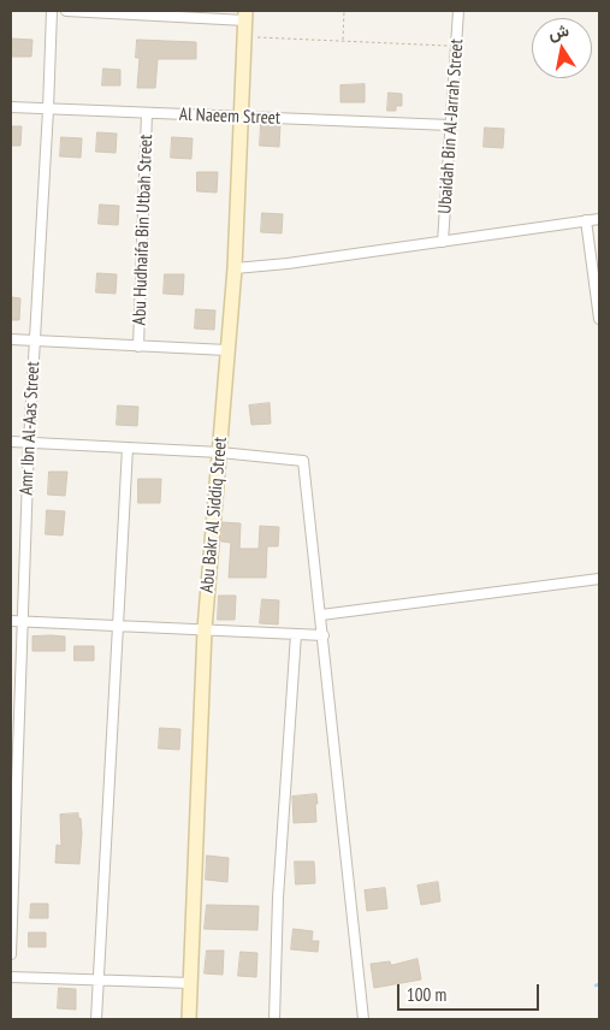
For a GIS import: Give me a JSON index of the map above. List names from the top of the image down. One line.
{"streets":{"street":["Al Naeem Street","Ubaidah Bin Al-Jarrah Street","Abu Hudhaifa Bin Utbah Street","Amr Ibn Al-Aas Street","Abu Bakr Al Siddiq Street"]},"crossings":[["Al Naeem Street","Ubaidah Bin Al-Jarrah Street"],["Al Naeem Street","Abu Hudhaifa Bin Utbah Street"],["Al Naeem Street","Amr Ibn Al-Aas Street"],["Al Naeem Street","Abu Bakr Al Siddiq Street"]],"scale_bar":"100 m","north":"top"}
